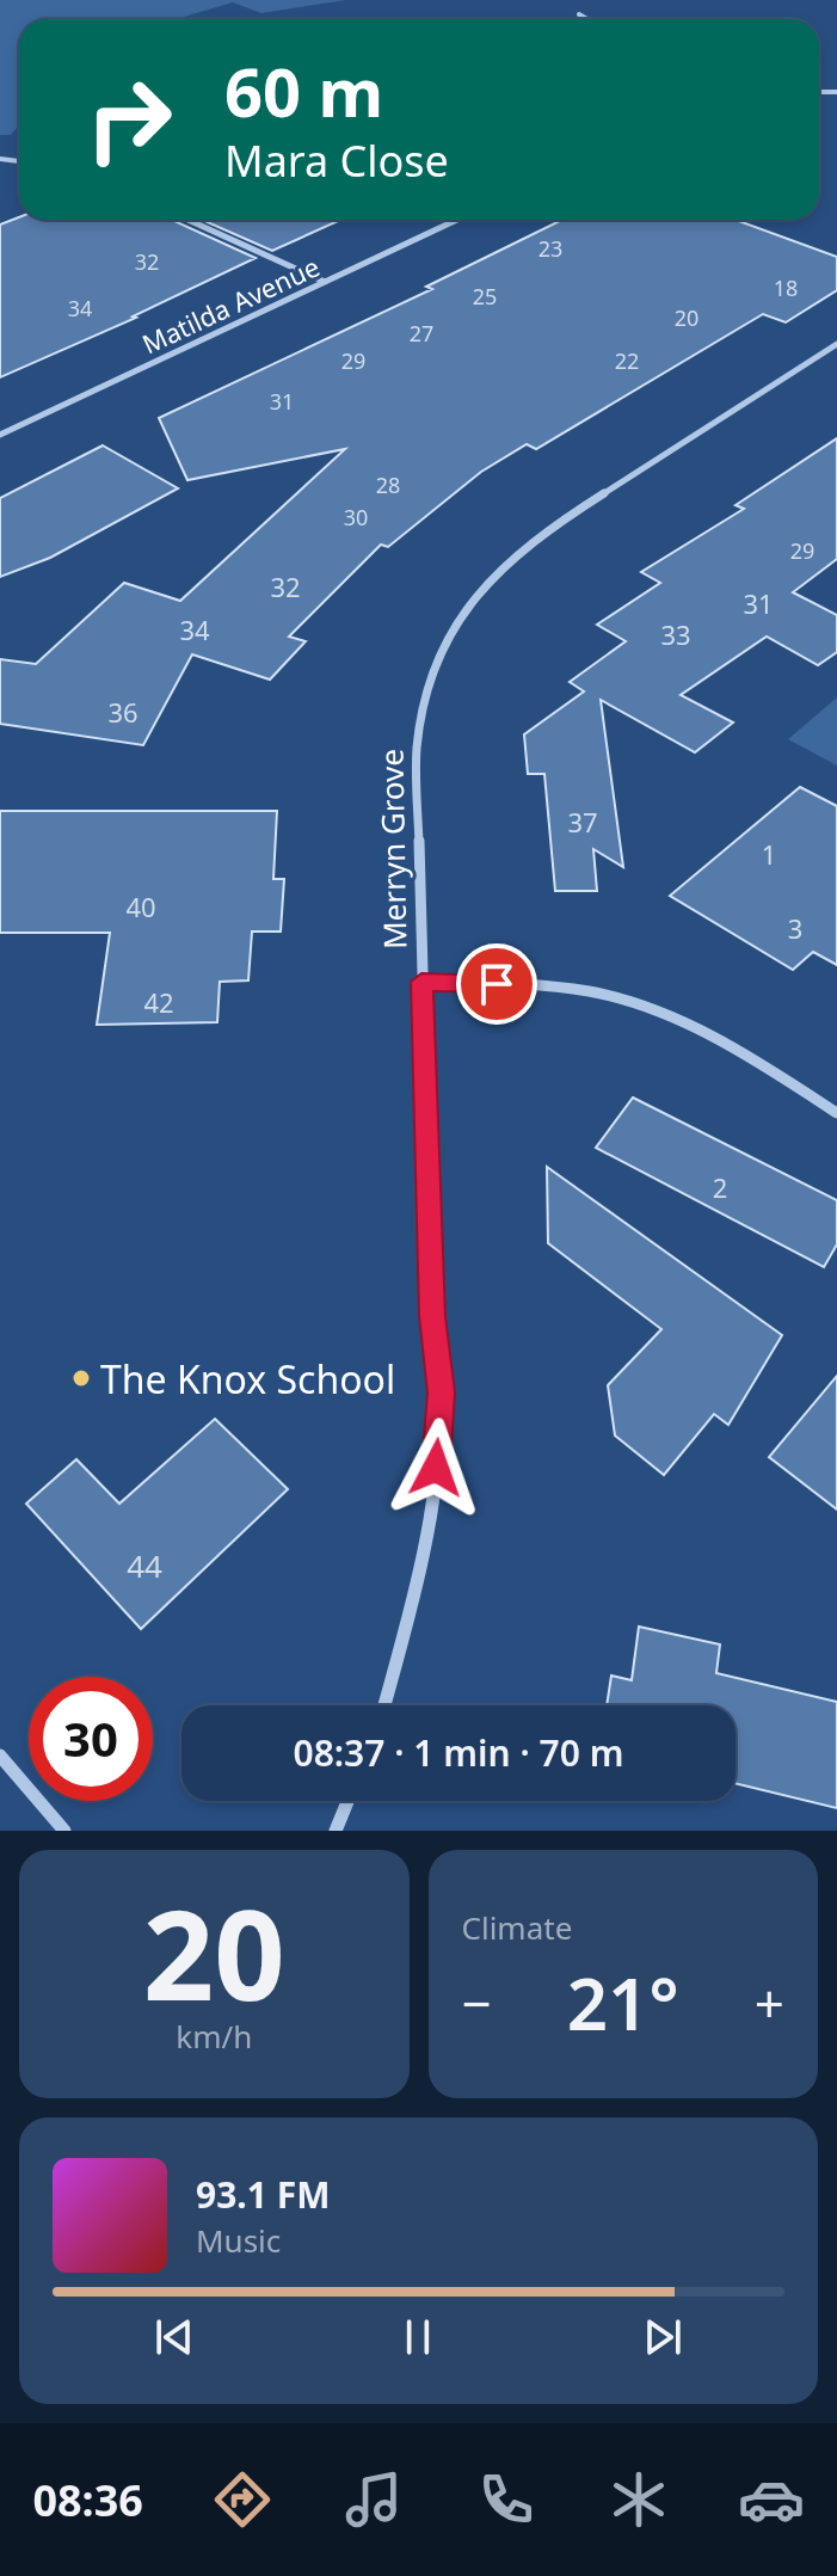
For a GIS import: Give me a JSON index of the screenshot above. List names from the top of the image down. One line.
{"streets":{"street":["Matilda Avenue","Merryn Grove"]},"places":["The Knox School"],"house_numbers":["23","32","18","25","34","20","27","29","22","31","28","30","29","32","31","34","33","36","37","1","40","3","42","2","44"],"page":{"turn":["60 m","Mara Close"],"limit":"30","trip":"08:37 · 1 min · 70 m","tile":[["20","km/h"],"Climate"],"heat":["−","21°","+"],"song":["93.1 FM","Music"],"tabs":"08:36"}}
